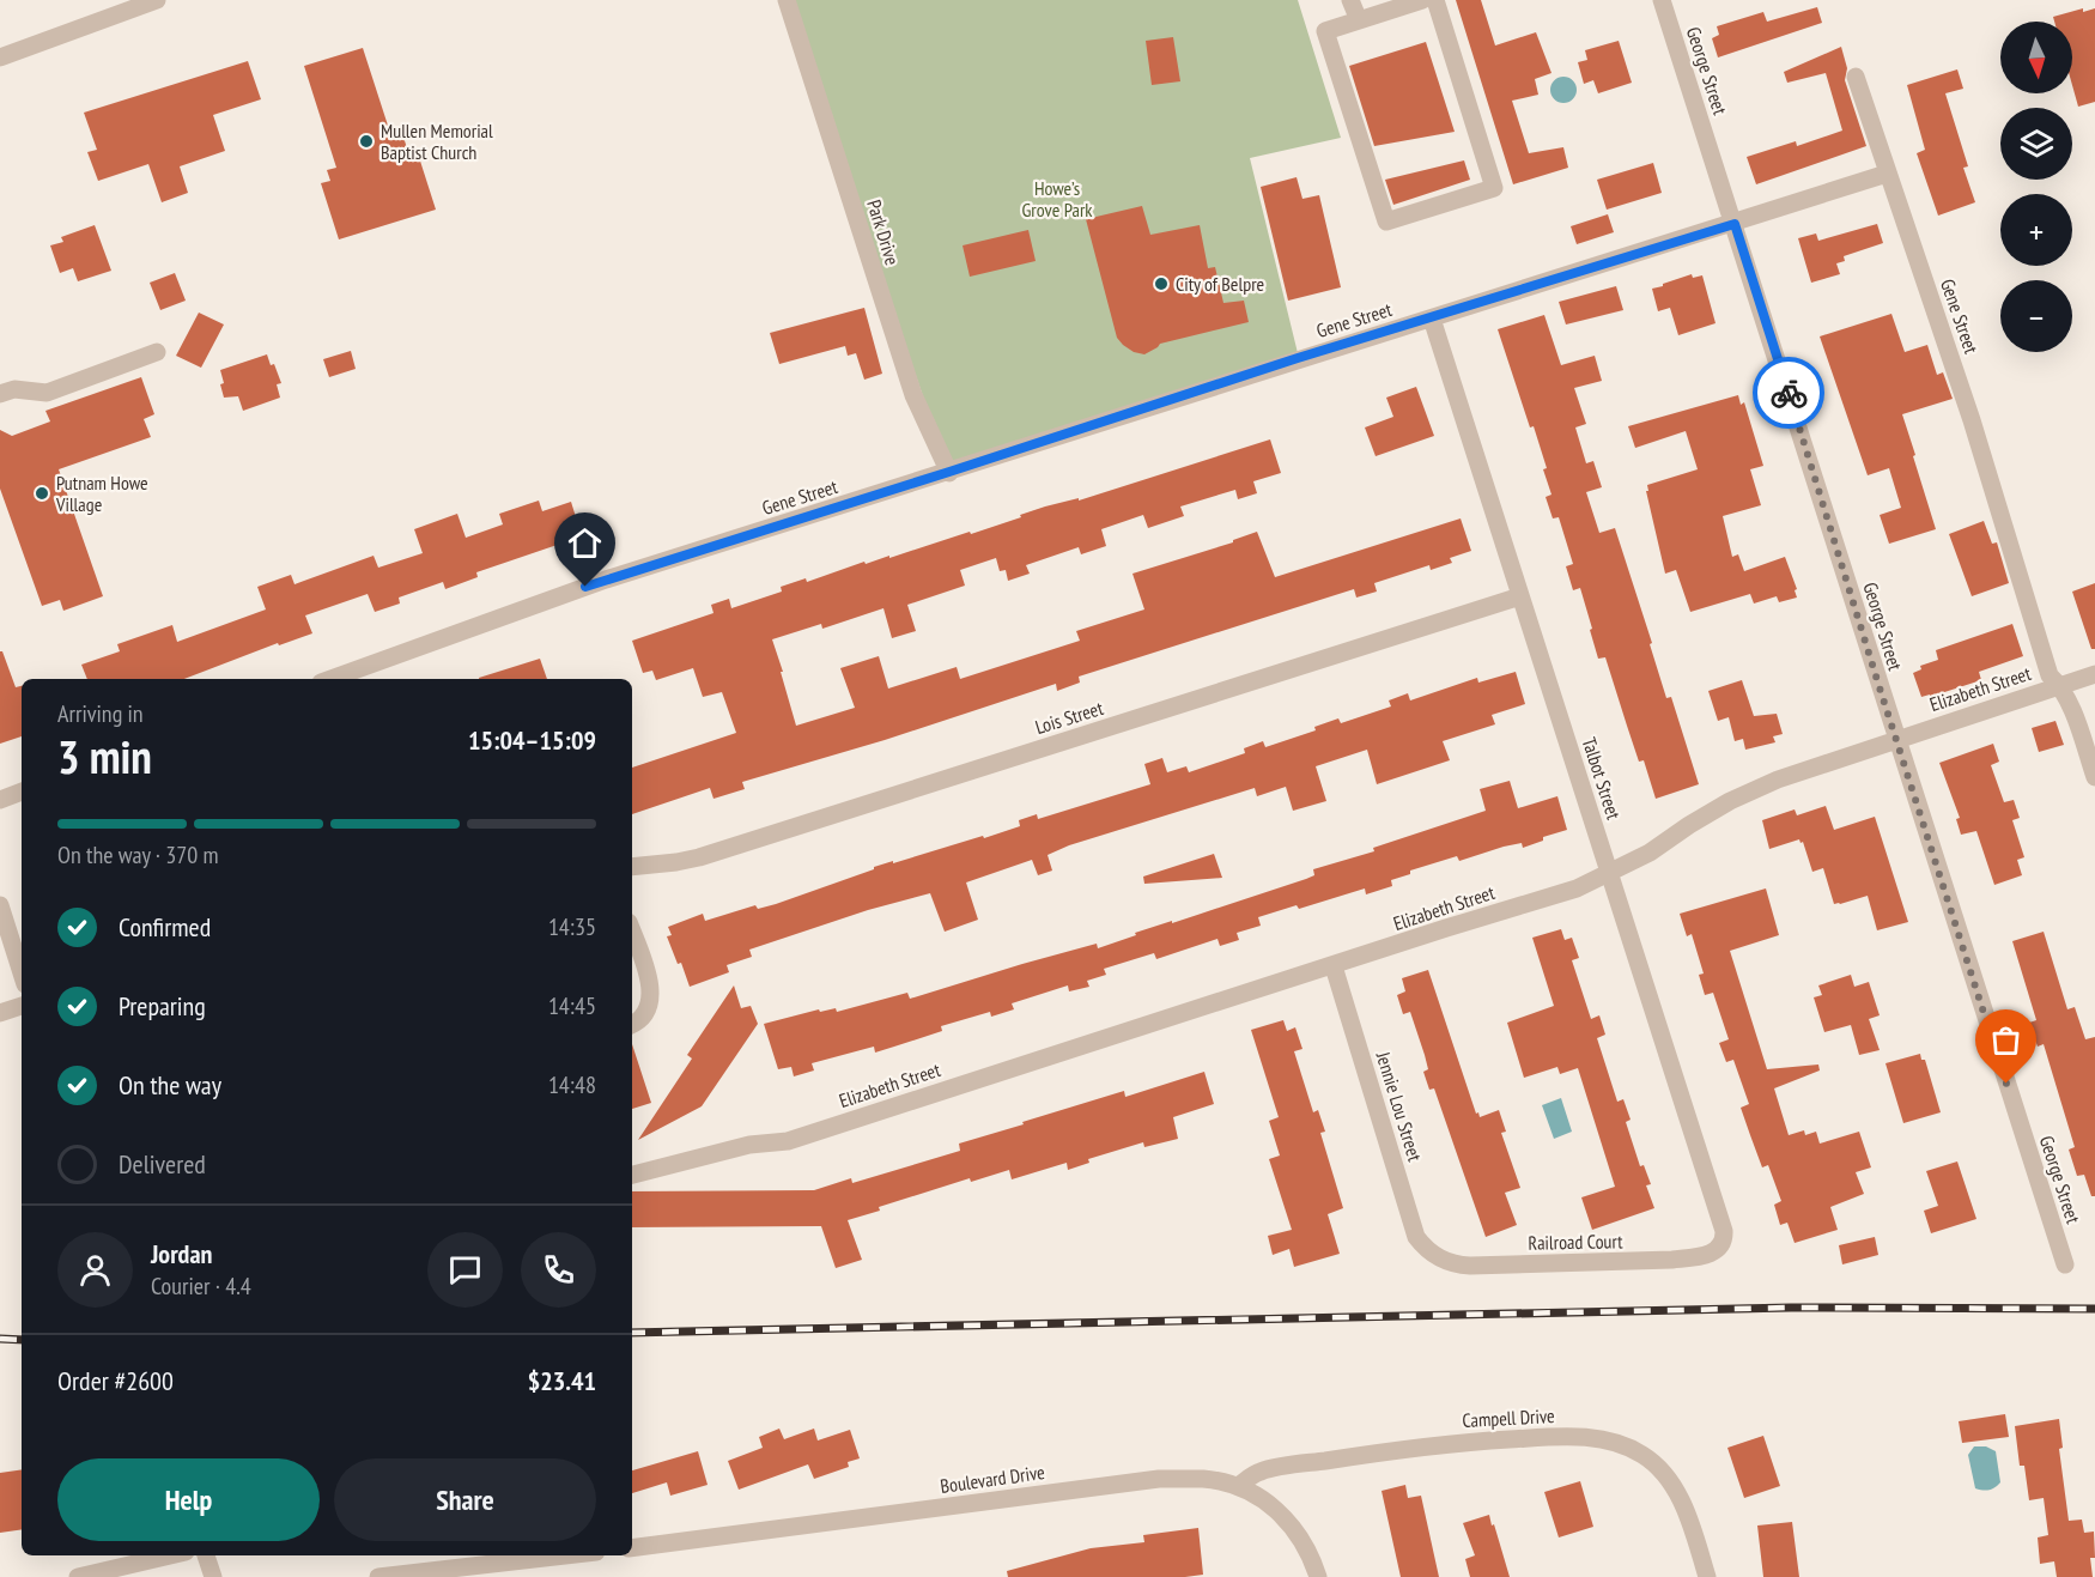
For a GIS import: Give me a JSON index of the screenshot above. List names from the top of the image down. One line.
{"streets":{"street":["George Street","Park Drive","Gene Street","Elizabeth Street","Lois Street","Talbot Street","Jennie Lou Street","Railroad Court","Campell Drive","Boulevard Drive"]},"crossings":[["George Street","Gene Street"],["George Street","Elizabeth Street"],["Park Drive","Gene Street"],["Gene Street","Elizabeth Street"],["Gene Street","Talbot Street"],["Elizabeth Street","Talbot Street"],["Elizabeth Street","Jennie Lou Street"],["Lois Street","Talbot Street"],["Talbot Street","Railroad Court"],["Jennie Lou Street","Railroad Court"],["Campell Drive","Boulevard Drive"]],"parks":["Howe’s Grove Park"],"places":["Mullen Memorial Baptist Church","City of Belpre","Putnam Howe Village"],"north":"bottom","page":{"map_buttons":["+","−"],"heading":["3 min","Arriving in","15:04–15:09"],"panel":["Jordan","Courier · 4.4","Order #2600","$23.41"],"bar":"On the way · 370 m","list":[["Confirmed","14:35"],["Preparing","14:45"],["On the way","14:48"],"Delivered"],"buttons":["Help","Share"]}}
